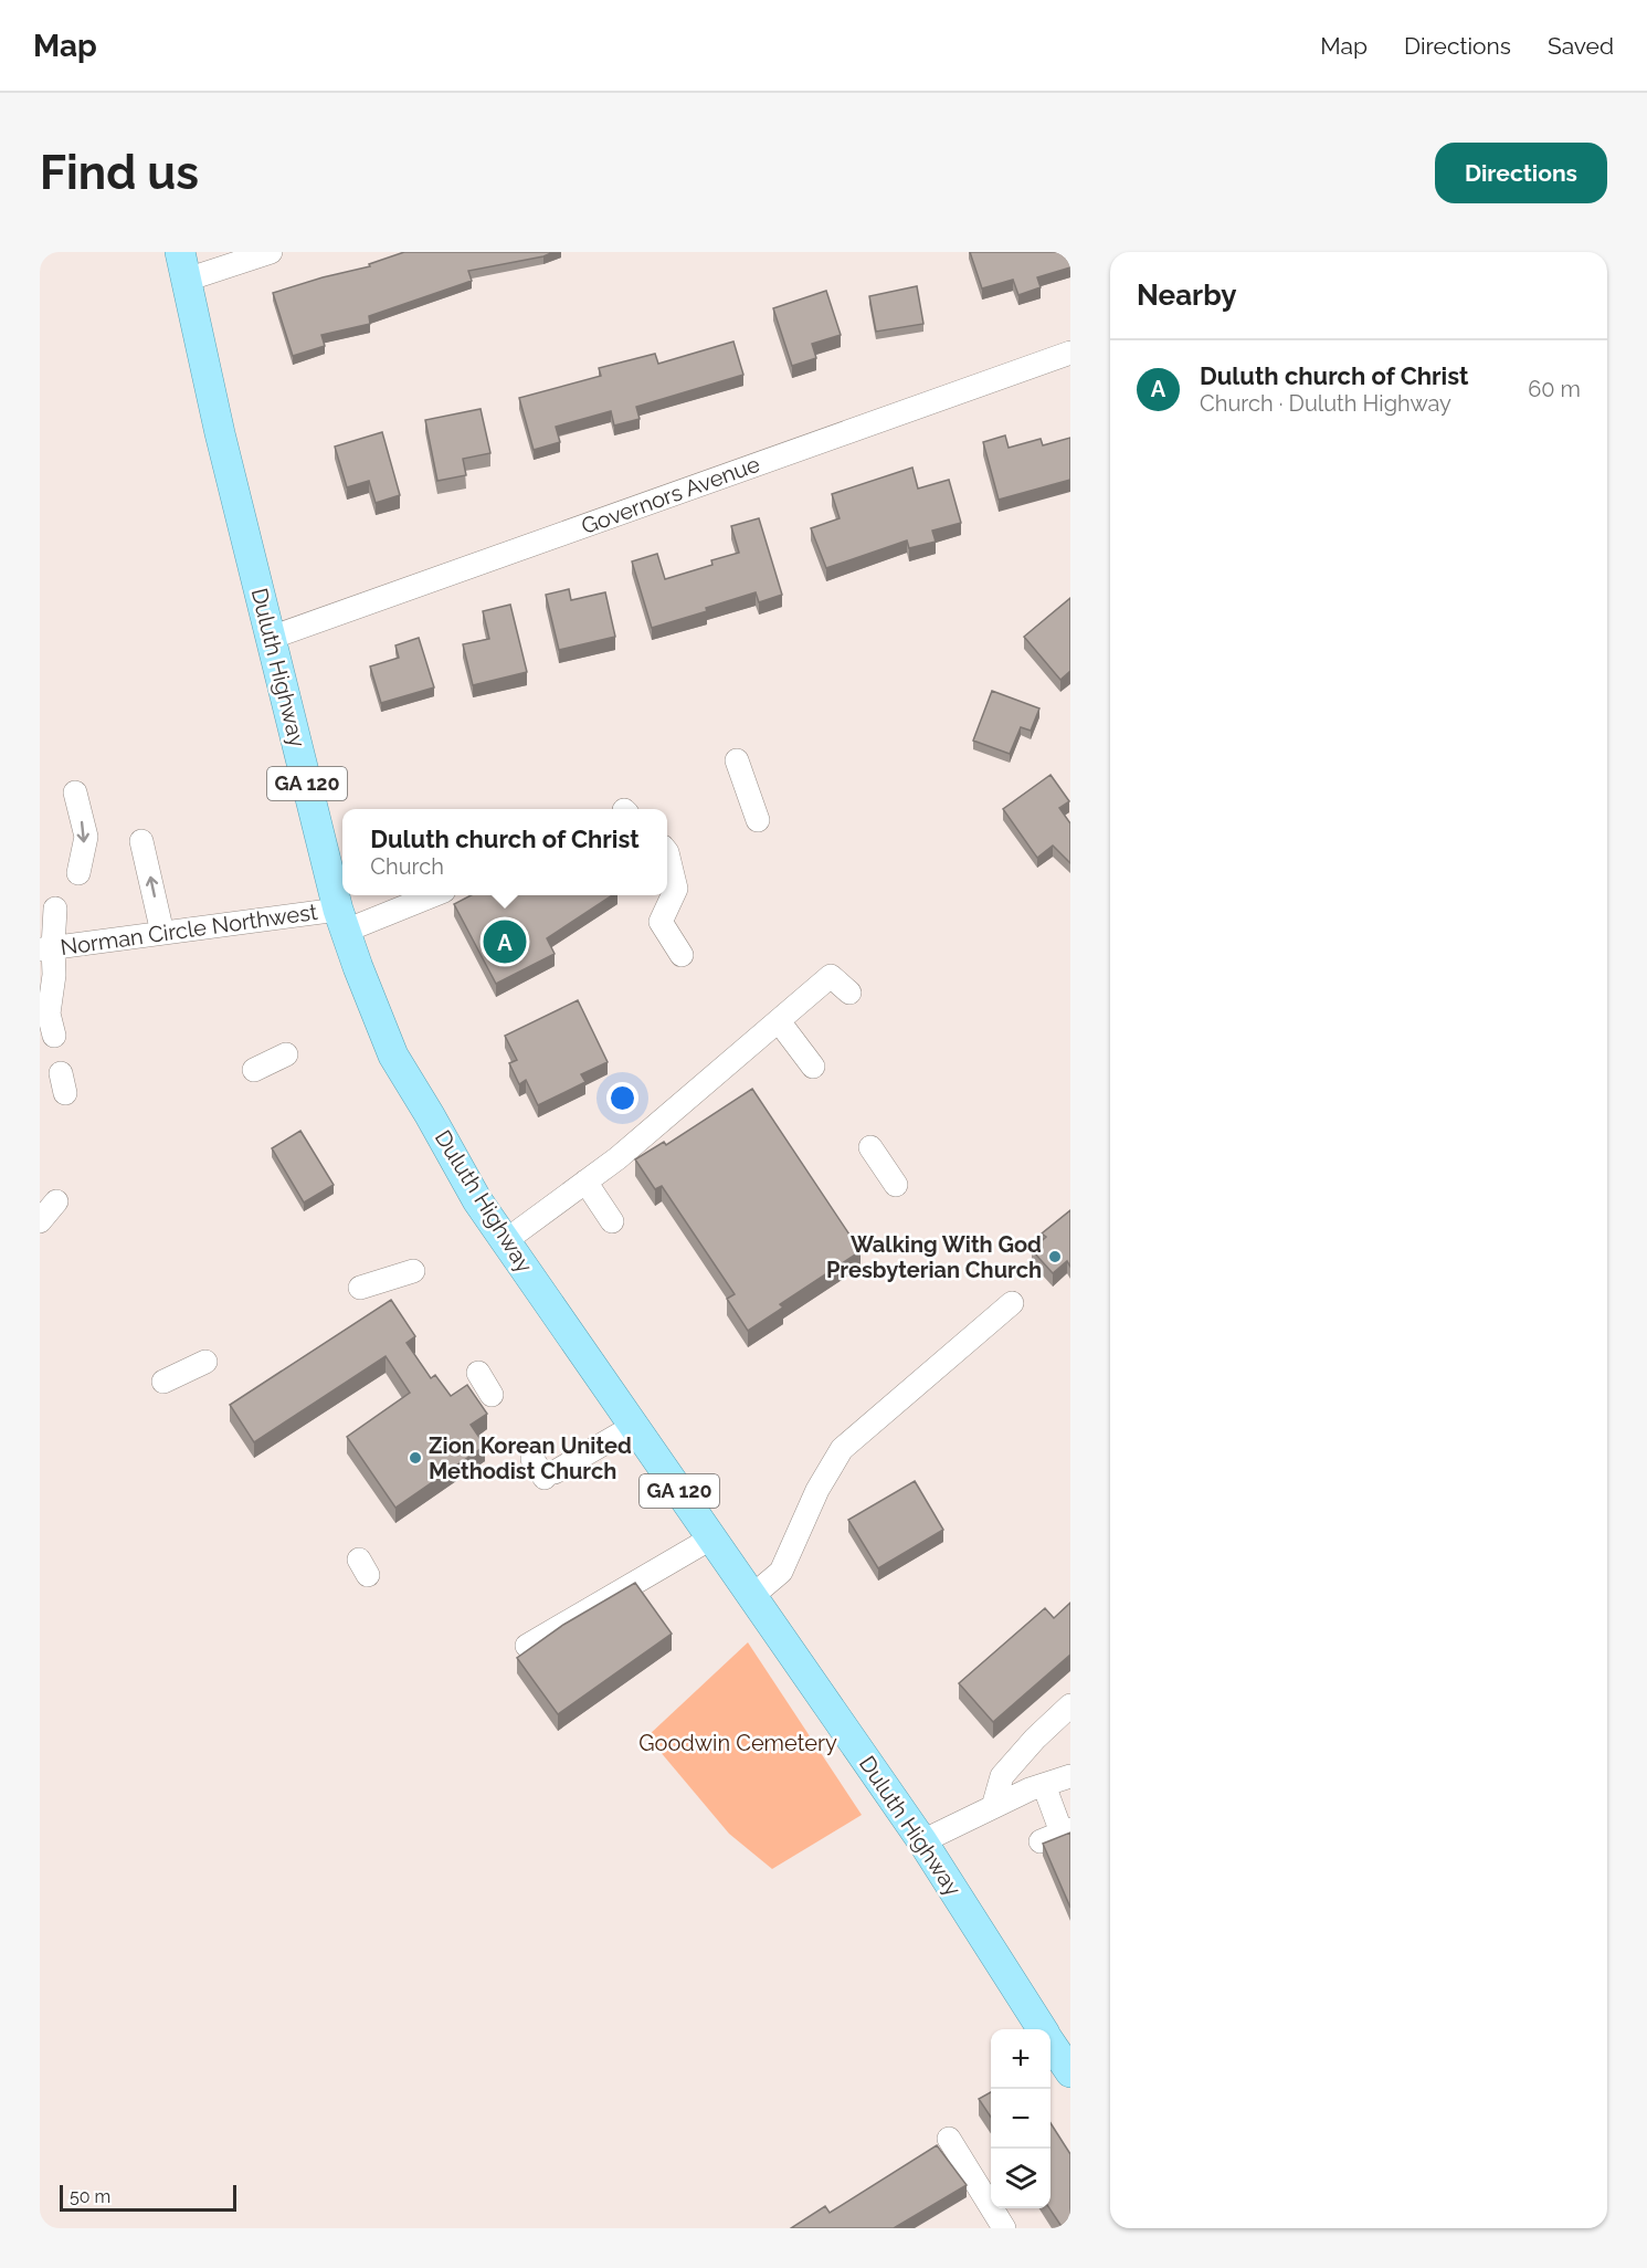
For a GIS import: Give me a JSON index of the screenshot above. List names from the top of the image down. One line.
{"streets":{"main road":["Duluth Highway","GA 120"],"street":["Governors Avenue","Norman Circle Northwest"]},"crossings":[["Governors Avenue","Duluth Highway"],["Duluth Highway","Norman Circle Northwest"]],"parks":["Goodwin Cemetery"],"places":["Walking With God Presbyterian Church","Zion Korean United Methodist Church"],"scale_bar":"50 m","page":{"header":"Map","nav":["Map","Directions","Saved"],"buttons":"Directions","title":"Find us","heading":"Nearby","list":[{"mark":"A","name":"Duluth church of Christ","note":"Church · Duluth Highway","value":"60 m"}],"popup":["Duluth church of Christ","Church"],"pins":"A","map_buttons":["+","−"],"scale":"50 m"}}
